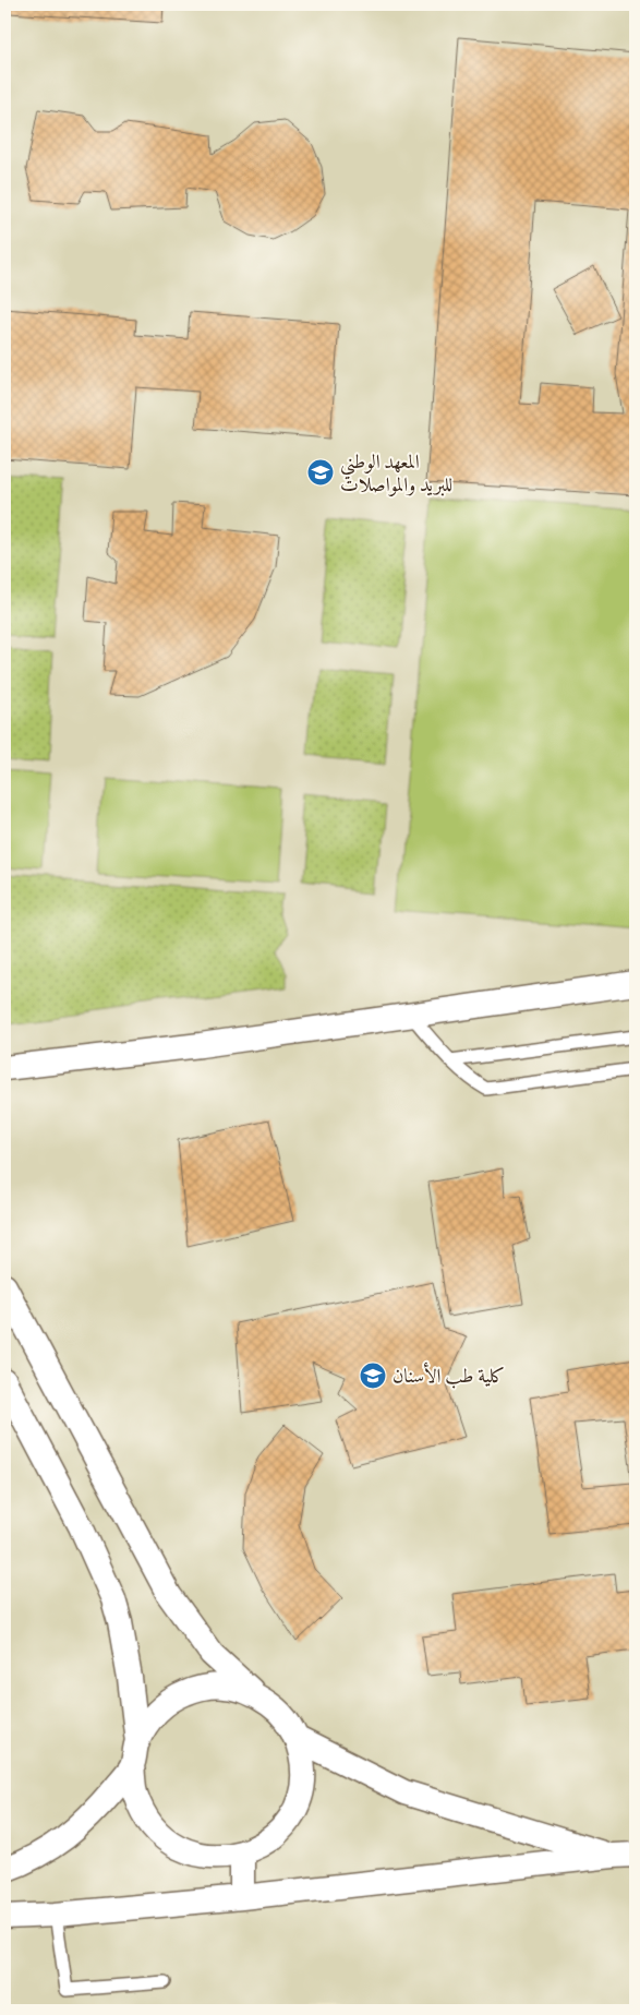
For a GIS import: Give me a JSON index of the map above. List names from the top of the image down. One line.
{"places":{"school or university":["المعهد الوطني للبريد والمواصلات","كلية طب الأسنان"]}}
